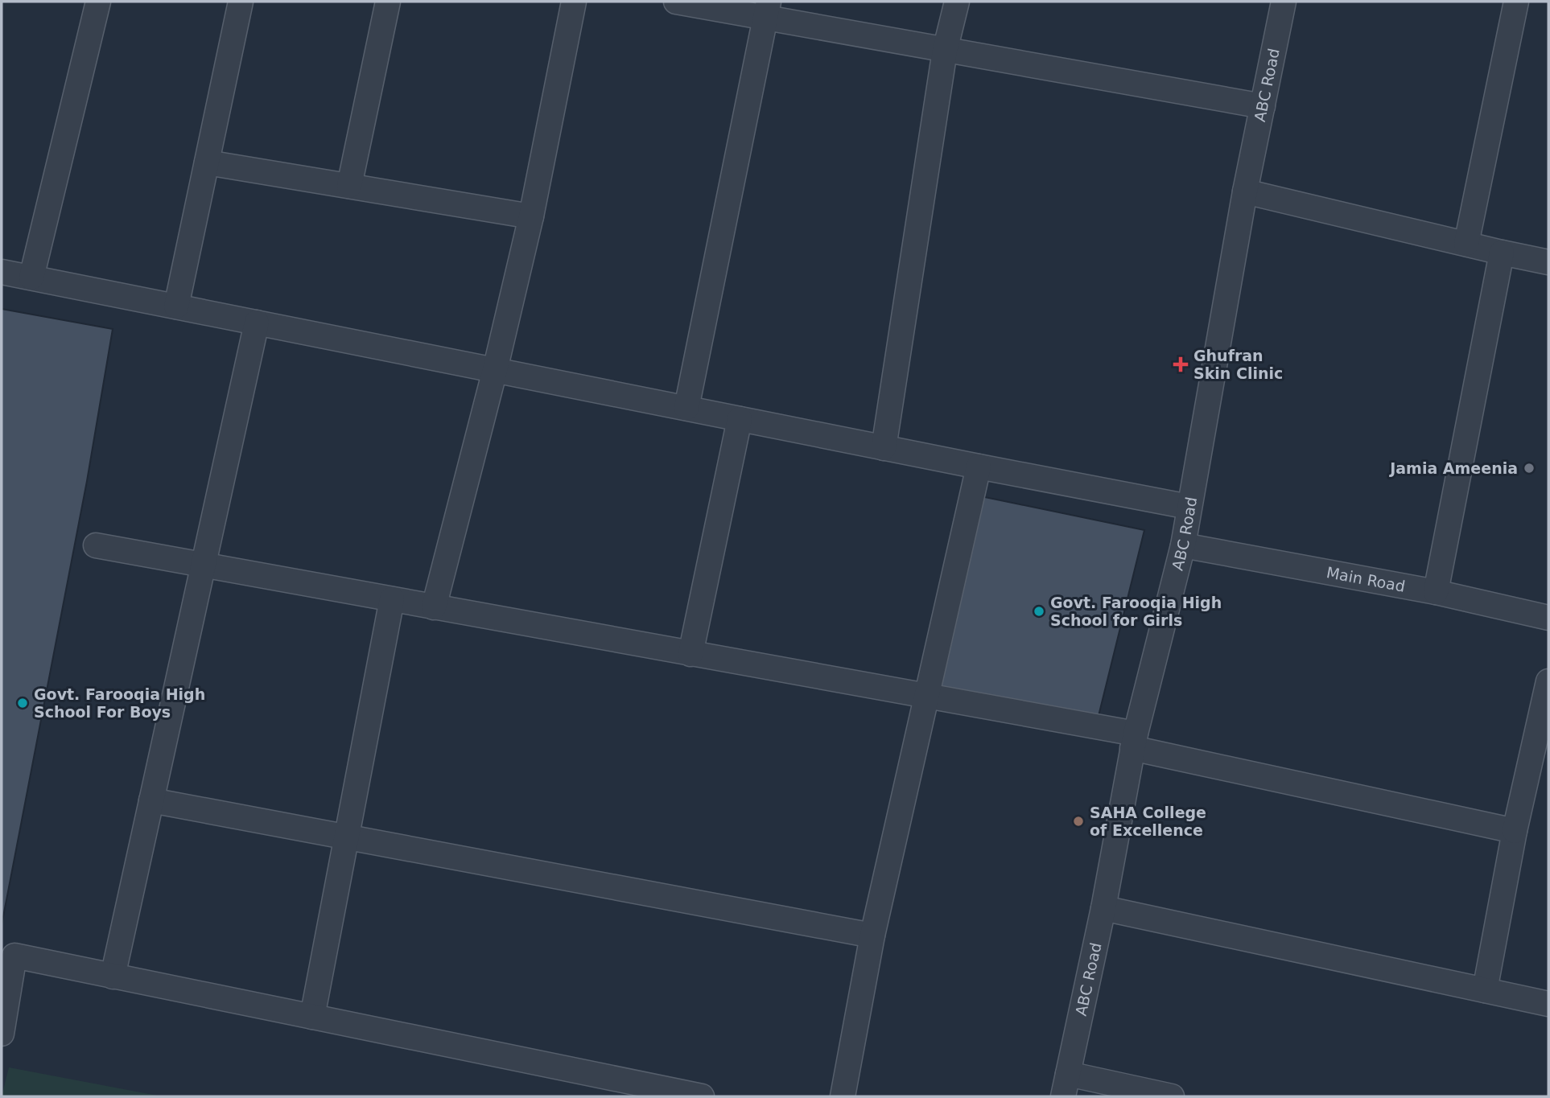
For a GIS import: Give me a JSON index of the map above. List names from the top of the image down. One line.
{"streets":{"street":["ABC Road","Main Road"]},"crossings":[["ABC Road","Main Road"]],"places":{"health":["Ghufran Skin Clinic"],"other":["Jamia Ameenia","Govt. Farooqia High School for Girls","Govt. Farooqia High School For Boys","SAHA College of Excellence"]}}
